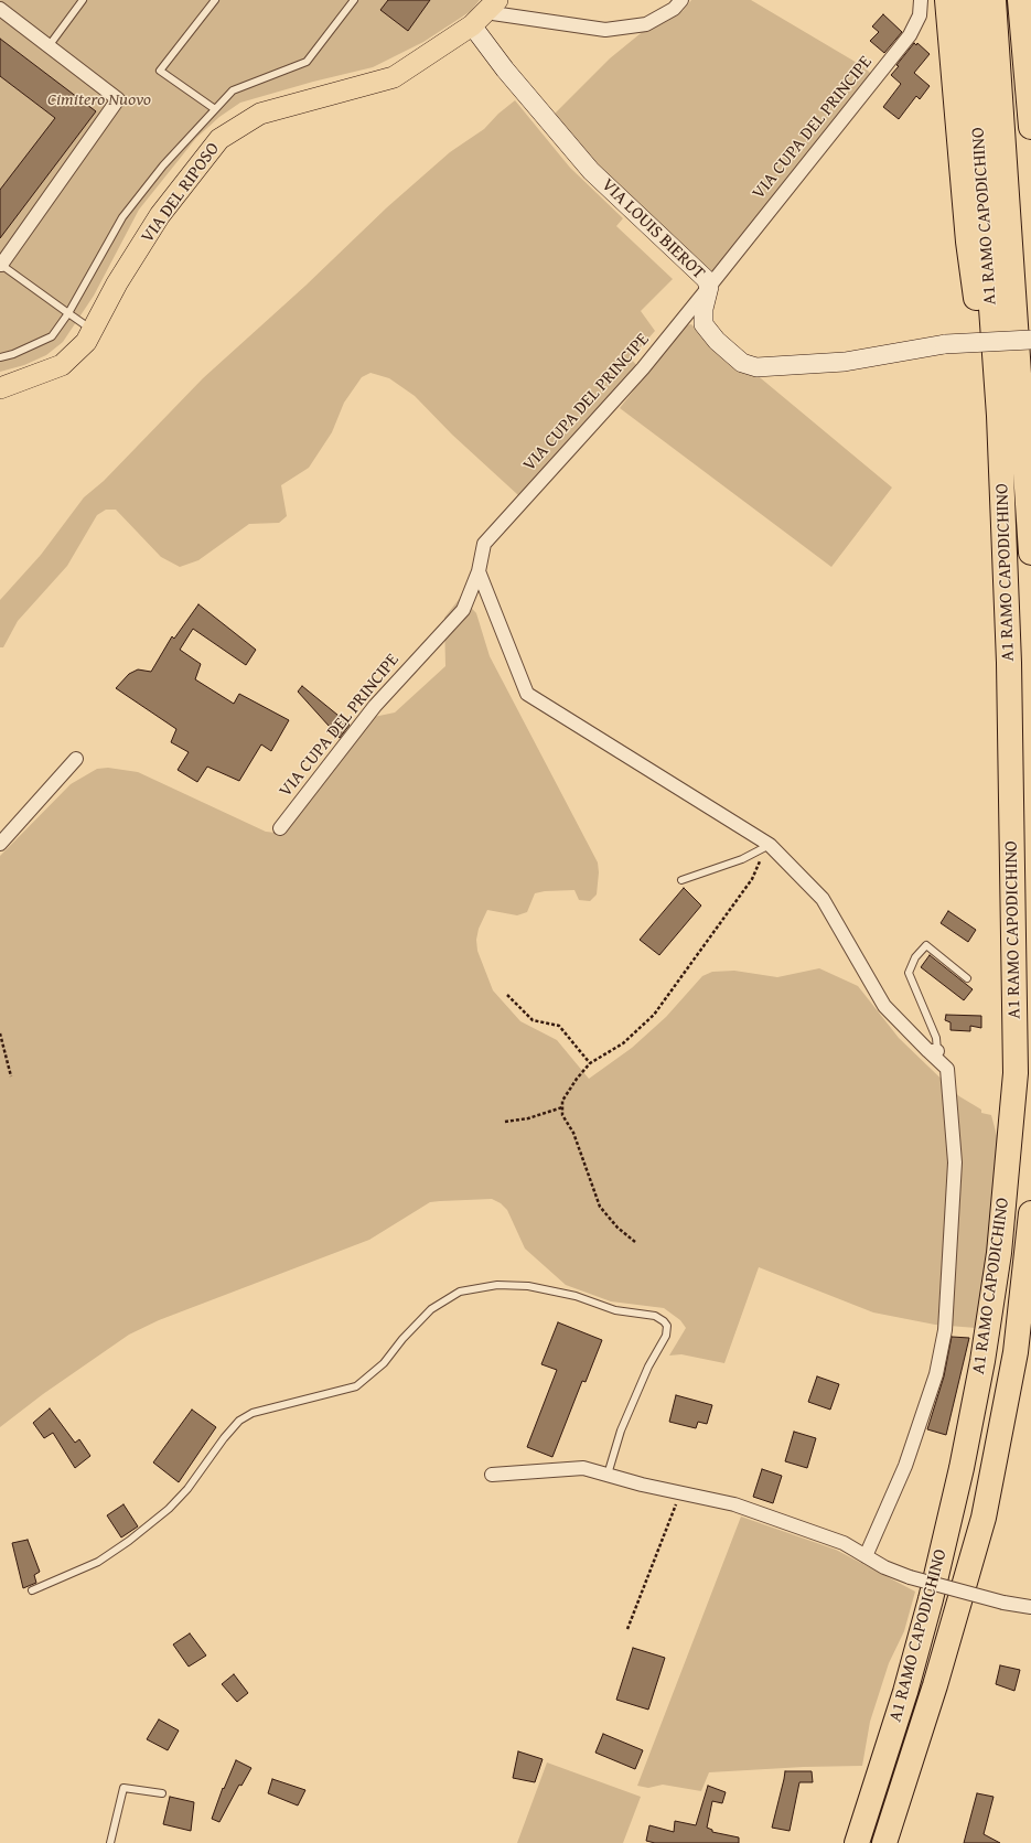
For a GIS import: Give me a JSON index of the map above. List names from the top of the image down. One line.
{"streets":{"highway":["A1 RAMO CAPODICHINO"],"main road":["VIA DEL RIPOSO"],"street":["VIA CUPA DEL PRINCIPE","VIA LOUIS BIEROT"]},"crossings":[["VIA CUPA DEL PRINCIPE","VIA LOUIS BIEROT"],["VIA DEL RIPOSO","VIA LOUIS BIEROT"]],"parks":["Cimitero Nuovo"]}
